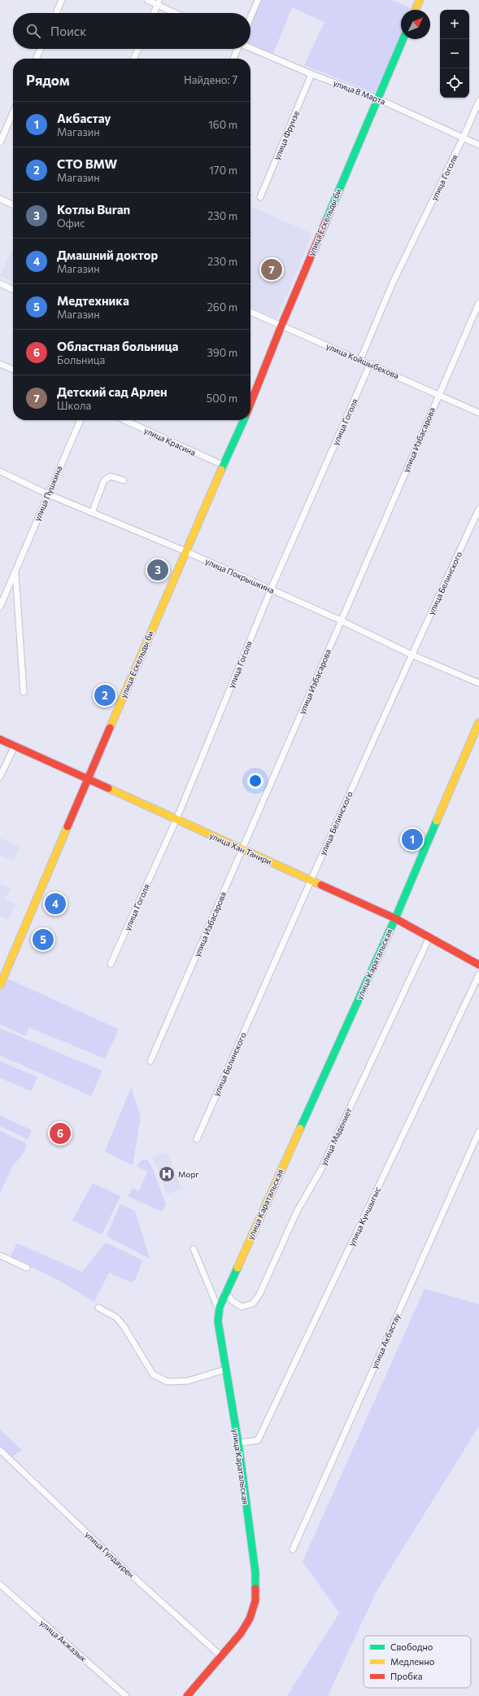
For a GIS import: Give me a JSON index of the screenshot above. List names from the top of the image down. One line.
{"streets":{"street":["улица 8 Марта","улица Фрунзе","улица Гоголя","улица Ескельды би","улица Койшыбекова","улица Избасарова","улица Красина","улица Пушкина","улица Покрышкина","улица Белинского","улица Хан Танири","улица Каратальская","улица Мадениет","улица Куншыгыс","улица Акбастау","улица Гулдаурен","улица Акжазык"]},"crossings":[["улица 8 Марта","улица Фрунзе"],["улица 8 Марта","улица Гоголя"],["улица 8 Марта","улица Ескельды би"],["улица Гоголя","улица Койшыбекова"],["улица Гоголя","улица Покрышкина"],["улица Гоголя","улица Хан Танири"],["улица Ескельды би","улица Койшыбекова"],["улица Ескельды би","улица Красина"],["улица Ескельды би","улица Покрышкина"],["улица Ескельды би","улица Хан Танири"],["улица Койшыбекова","улица Избасарова"],["улица Избасарова","улица Покрышкина"],["улица Избасарова","улица Хан Танири"],["улица Пушкина","улица Покрышкина"],["улица Покрышкина","улица Белинского"],["улица Белинского","улица Хан Танири"],["улица Хан Танири","улица Каратальская"],["улица Хан Танири","улица Мадениет"],["улица Каратальская","улица Мадениет"],["улица Каратальская","улица Куншыгыс"],["улица Каратальская","улица Гулдаурен"]],"places":{"hospital":["Морг"]},"legend":["Свободно","Медленно","Пробка"],"north":"top right","page":{"map_buttons":["+","−"],"search":"Поиск","heading":["Рядом","Найдено: 7"],"list":[{"mark":"1","name":"Акбастау","note":"Магазин","value":"160 m"},{"mark":"2","name":"СТО BMW","note":"Магазин","value":"170 m"},{"mark":"3","name":"Котлы Buran","note":"Офис","value":"230 m"},{"mark":"4","name":"Дмашний доктор","note":"Магазин","value":"230 m"},{"mark":"5","name":"Медтехника","note":"Магазин","value":"260 m"},{"mark":"6","name":"Областная больница","note":"Больница","value":"390 m"},{"mark":"7","name":"Детский сад Арлен","note":"Школа","value":"500 m"}],"pins":["7","3","2","1","4","5","6"]}}
